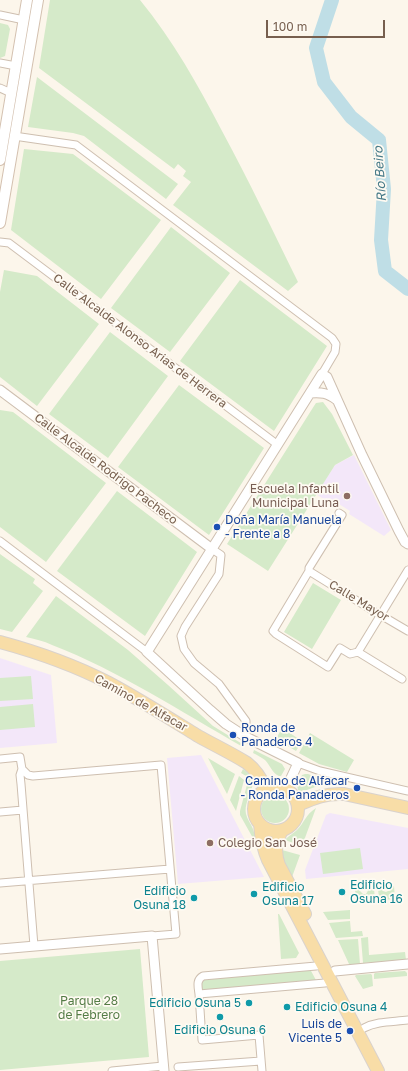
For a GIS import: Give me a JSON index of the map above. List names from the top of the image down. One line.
{"streets":{"main road":["Camino de Alfacar"],"street":["Calle Alcalde Alonso Arias de Herrera","Calle Alcalde Rodrigo Pacheco","Calle Mayor"]},"water":["Río Beiro"],"parks":["Parque 28 de Febrero"],"places":["Escuela Infantil Municipal Luna","Doña María Manuela - Frente a 8","Ronda de Panaderos 4","Camino de Alfacar - Ronda Panaderos","Colegio San José","Edificio Osuna 16","Edificio Osuna 17","Edificio Osuna 18","Edificio Osuna 5","Edificio Osuna 4","Edificio Osuna 6","Luis de Vicente 5"],"scale_bar":"100 m"}
